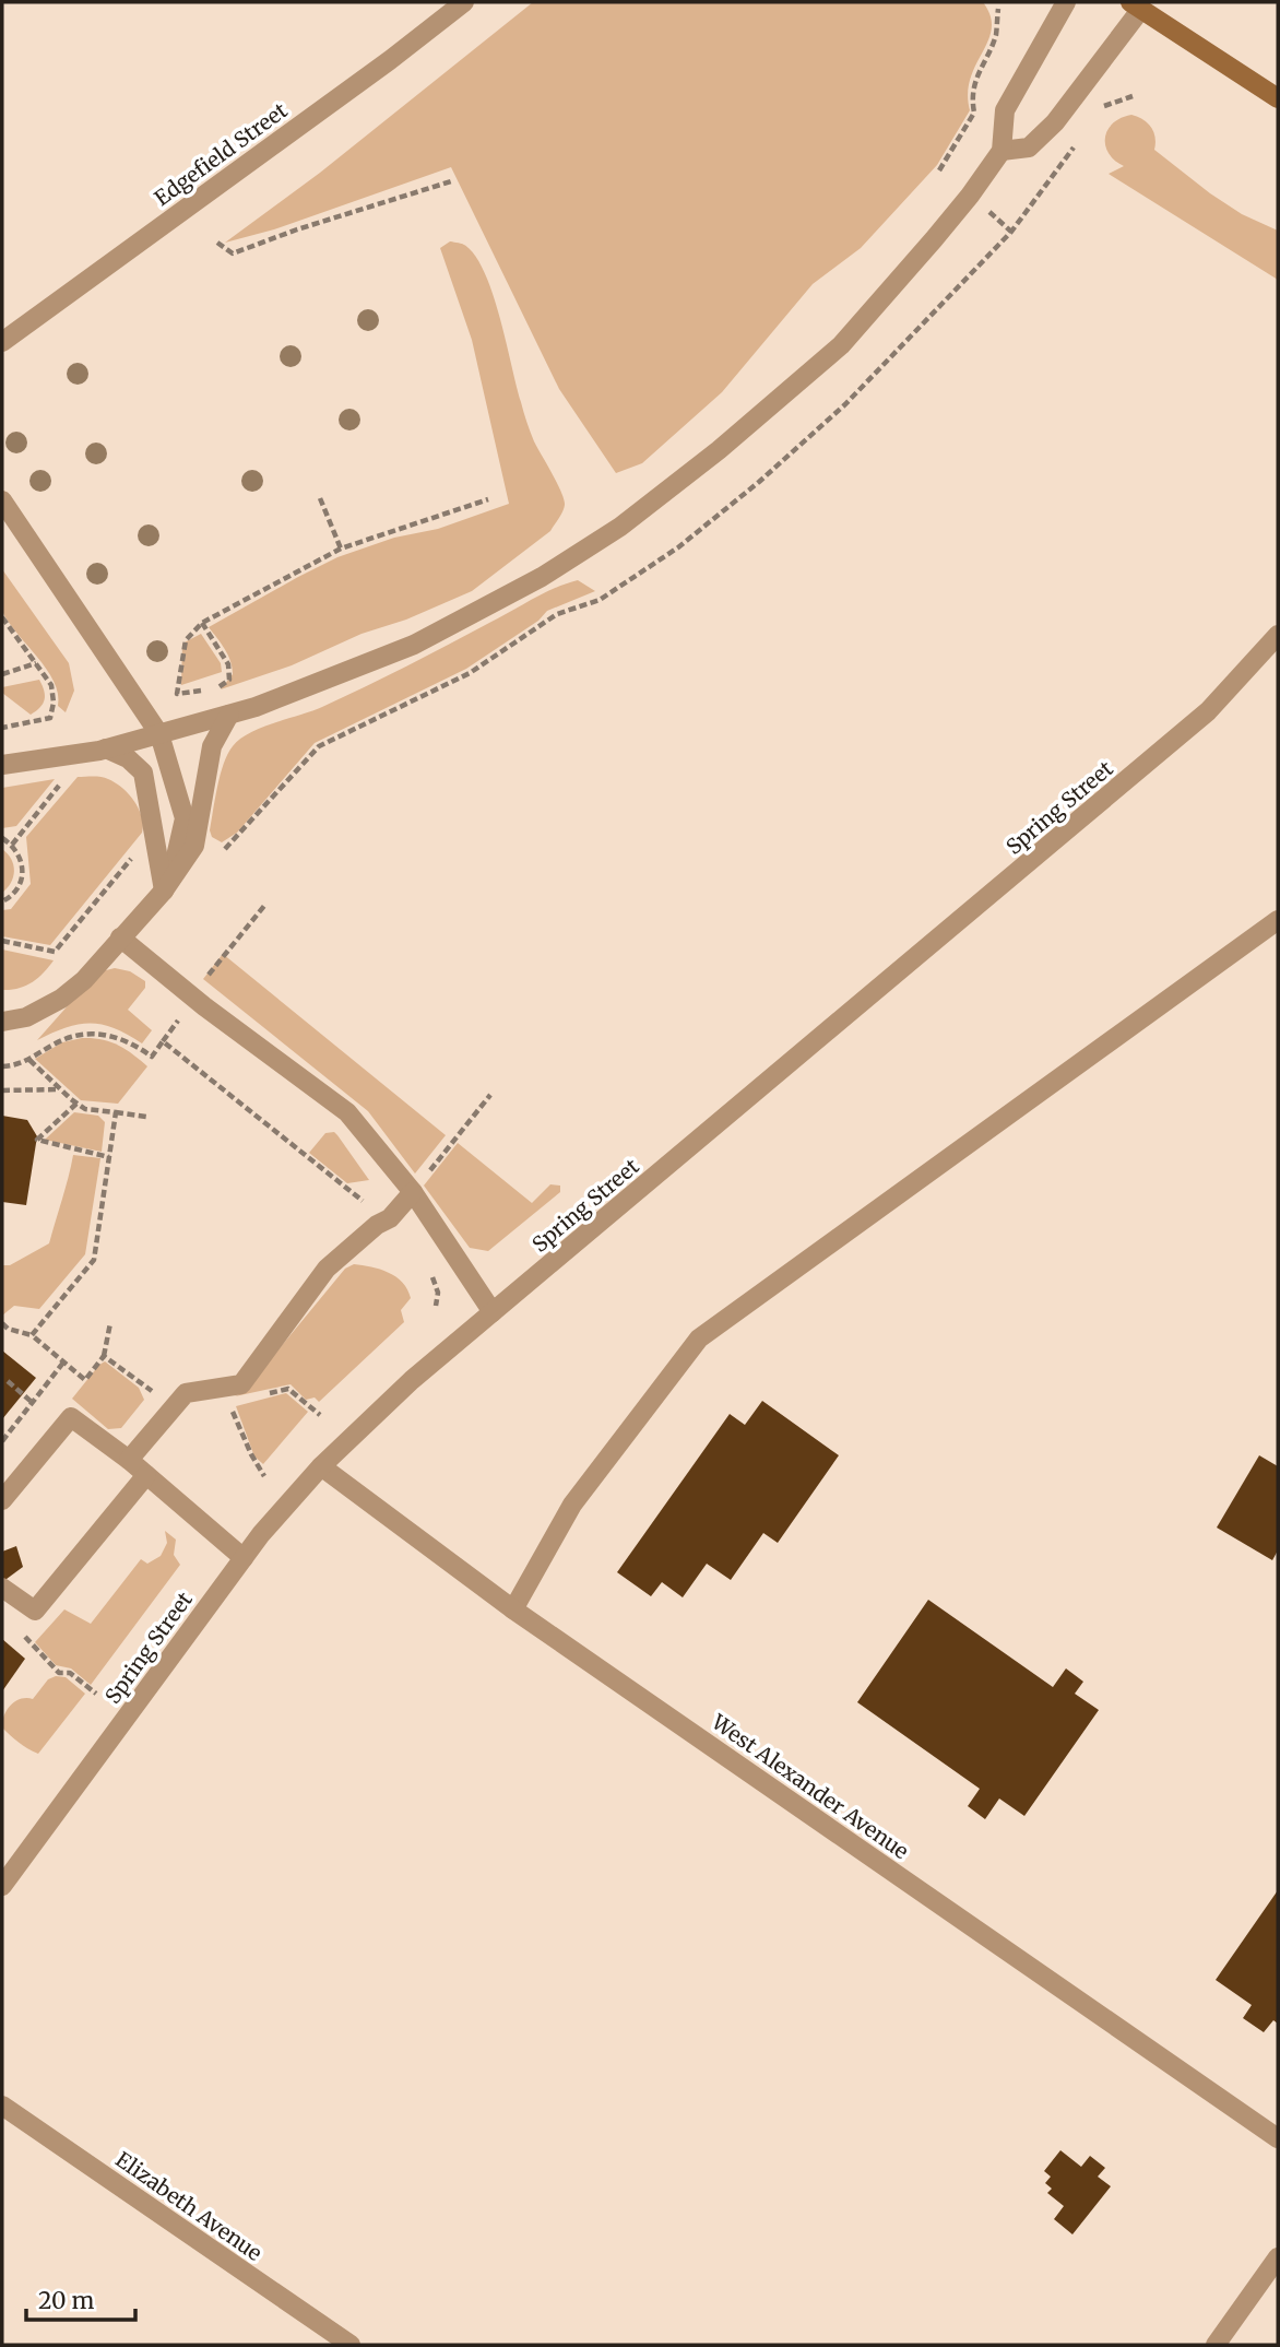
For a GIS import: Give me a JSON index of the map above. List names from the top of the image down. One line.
{"streets":{"street":["Edgefield Street","Spring Street","West Alexander Avenue","Elizabeth Avenue"]},"crossings":[["Spring Street","West Alexander Avenue"]],"scale_bar":"20 m"}
